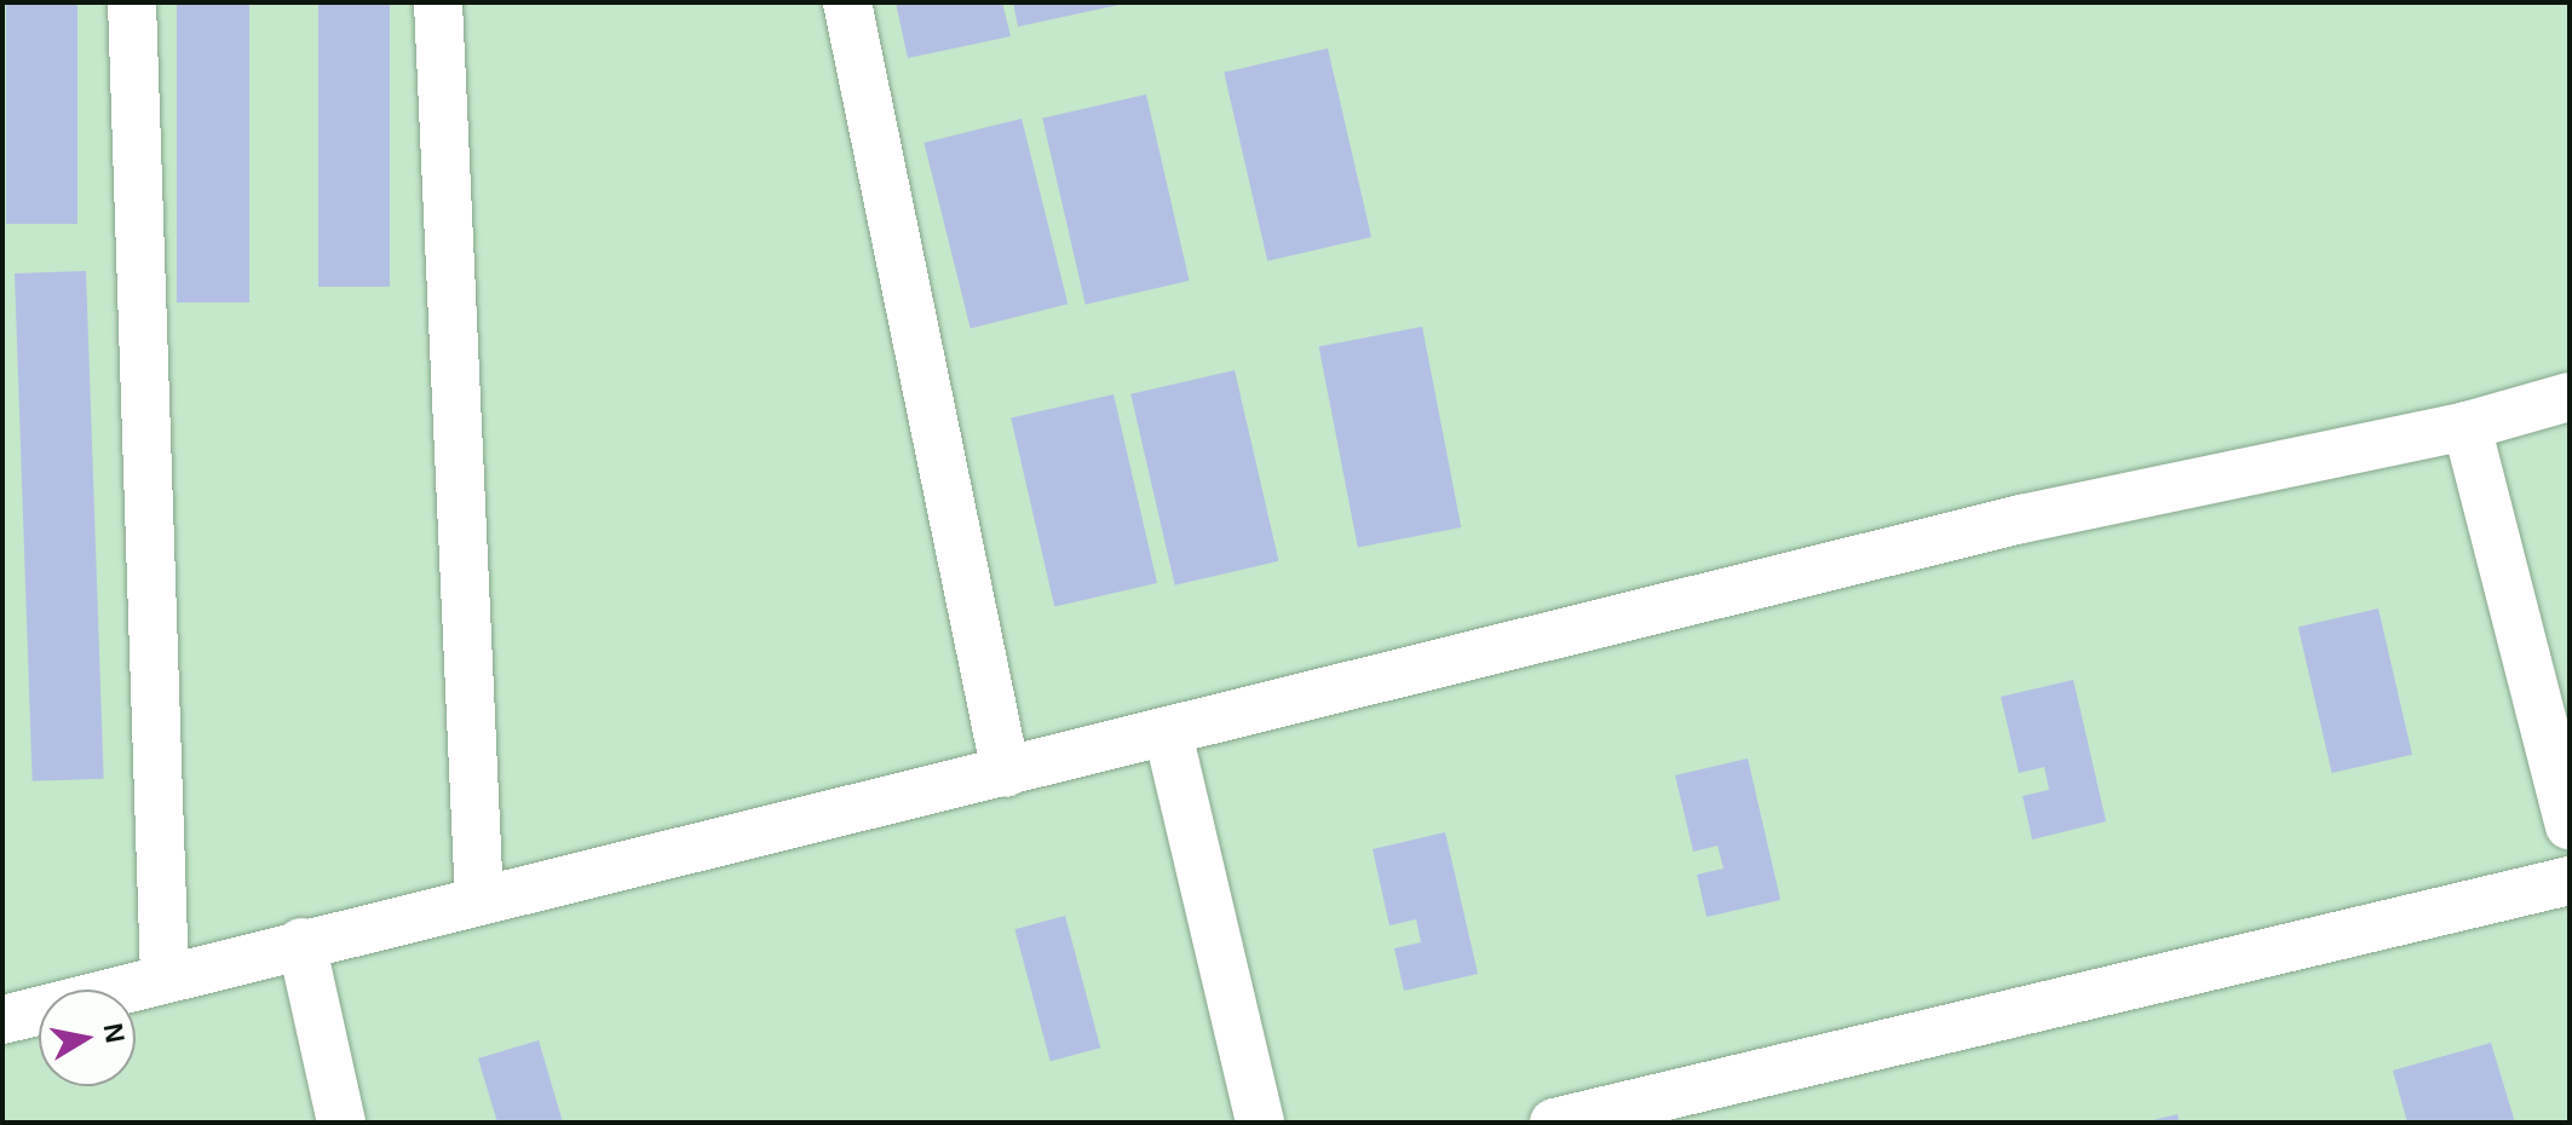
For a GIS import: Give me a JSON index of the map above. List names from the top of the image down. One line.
{"north":"right"}
